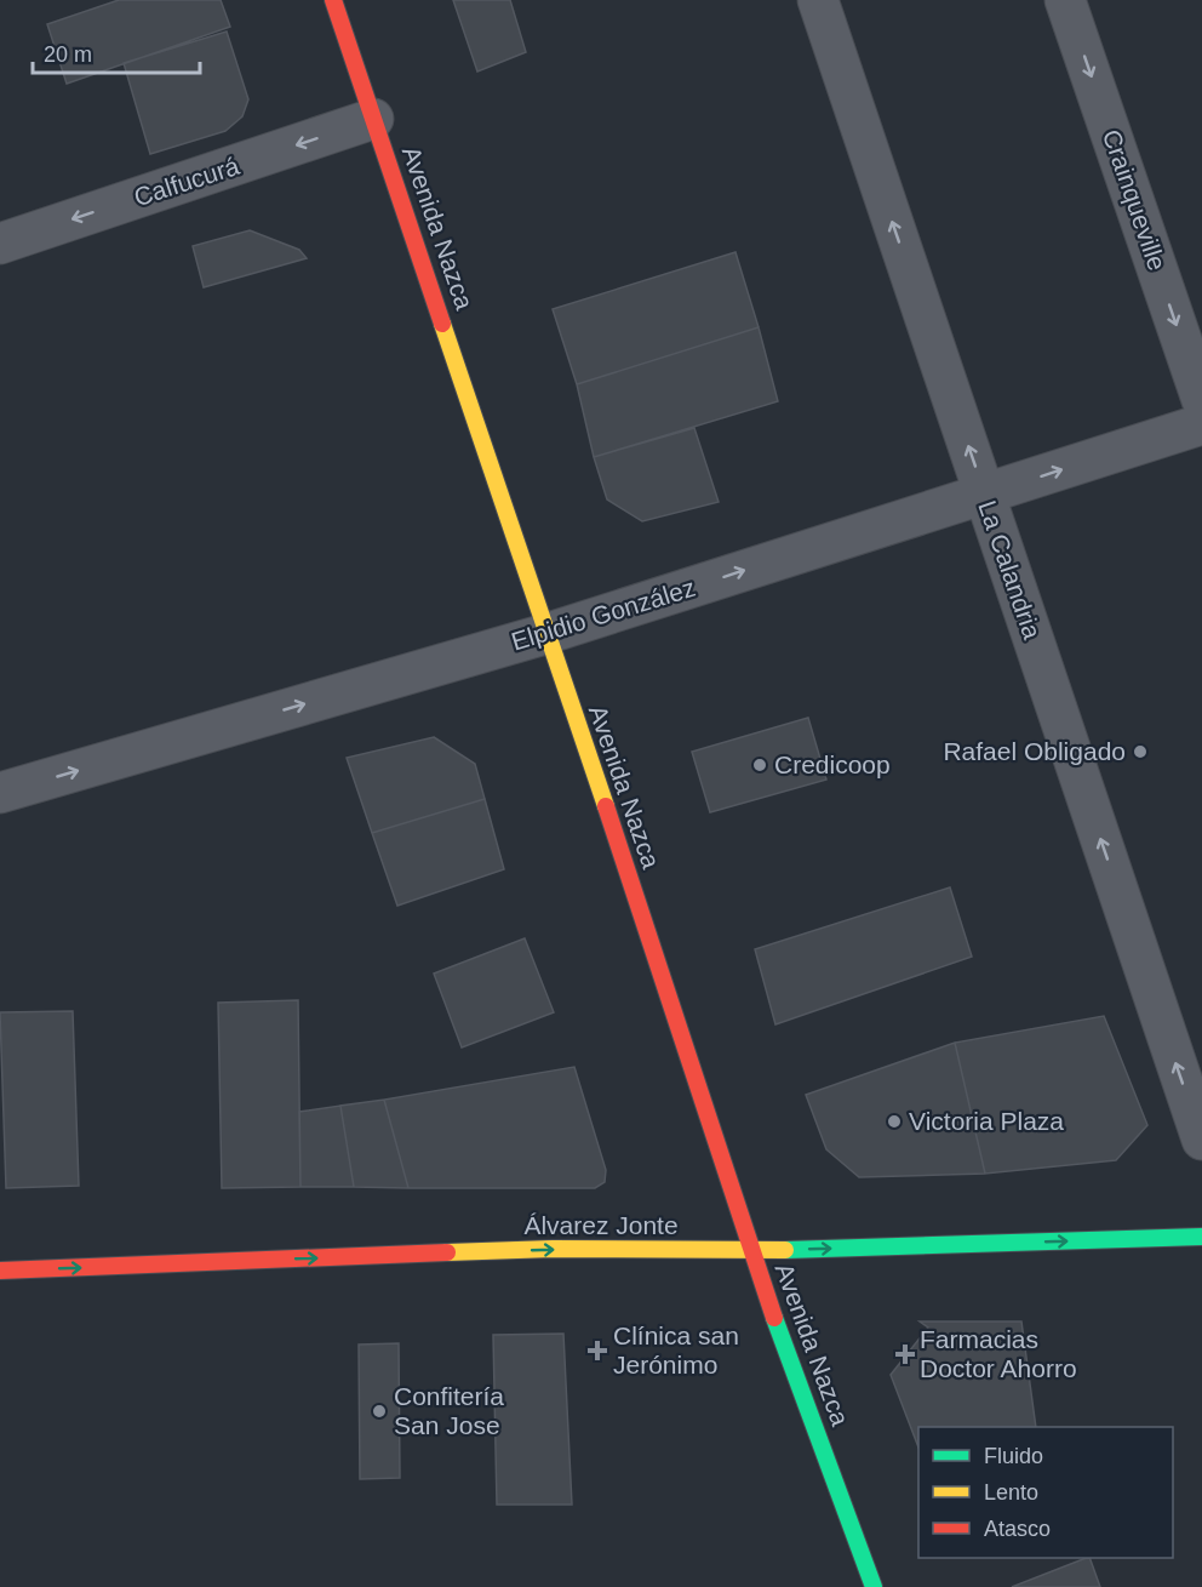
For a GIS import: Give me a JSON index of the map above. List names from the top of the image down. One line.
{"streets":{"main road":["Avenida Nazca","Álvarez Jonte"],"street":["Calfucurá","Crainqueville","La Calandria","Elpidio González"]},"crossings":[["Calfucurá","Avenida Nazca"],["Avenida Nazca","Elpidio González"],["Avenida Nazca","Álvarez Jonte"],["La Calandria","Elpidio González"]],"one_way":["Calfucurá","Crainqueville","La Calandria","Elpidio González","Álvarez Jonte"],"places":{"other":["Rafael Obligado","Credicoop","Victoria Plaza","Confitería San Jose"],"health":["Clínica san Jerónimo","Farmacias Doctor Ahorro"]},"legend":["Fluido","Lento","Atasco"],"scale_bar":"20 m"}
